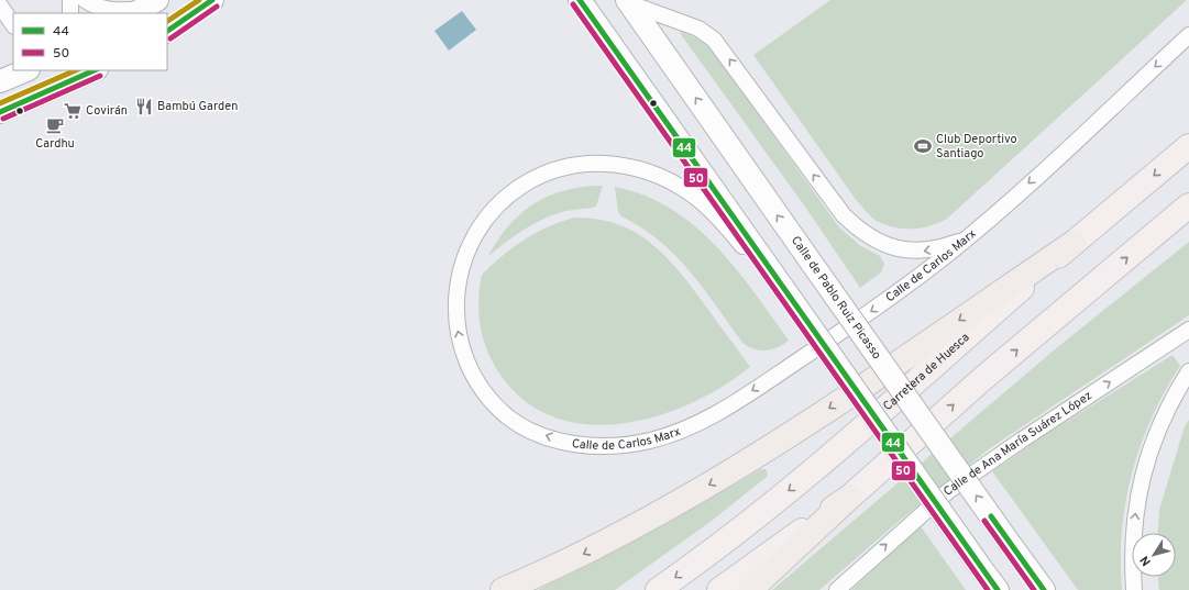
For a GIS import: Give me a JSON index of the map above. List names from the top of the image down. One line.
{"streets":{"highway":["Carretera de Huesca"],"main road":["Calle de Pablo Ruiz Picasso"],"street":["Calle de Carlos Marx","Calle de Ana María Suárez López"]},"crossings":[["Calle de Carlos Marx","Calle de Pablo Ruiz Picasso"]],"one_way":["Calle de Pablo Ruiz Picasso","Calle de Ana María Suárez López"],"places":{"restaurant":["Bambú Garden"],"supermarket":["Covirán"],"cafe":["Cardhu"],"sports":["Club Deportivo Santiago"]},"lines":["transit line 44","transit line 50"],"legend":["44","50"],"north":"bottom left"}
